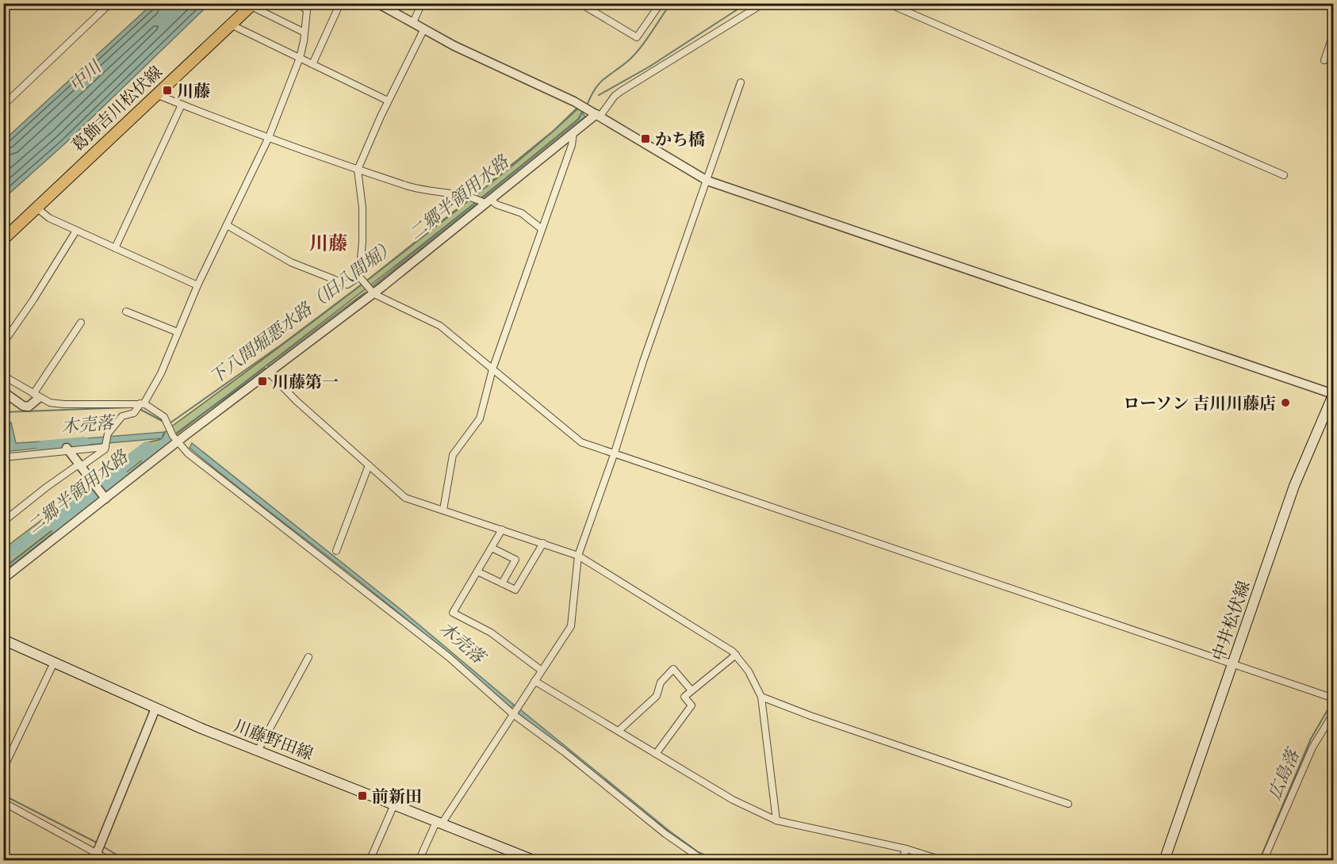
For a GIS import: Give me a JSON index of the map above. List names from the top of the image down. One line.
{"streets":{"main road":["葛飾吉川松伏線","中井松伏線","川藤野田線"]},"districts":["川藤"],"water":["中川","二郷半領用水路","下八間堀悪水路（旧八間堀）","木売落","広島落"],"places":{"transit":["川藤","かち橋","川藤第一","前新田"],"other":["ローソン 吉川川藤店"]}}
